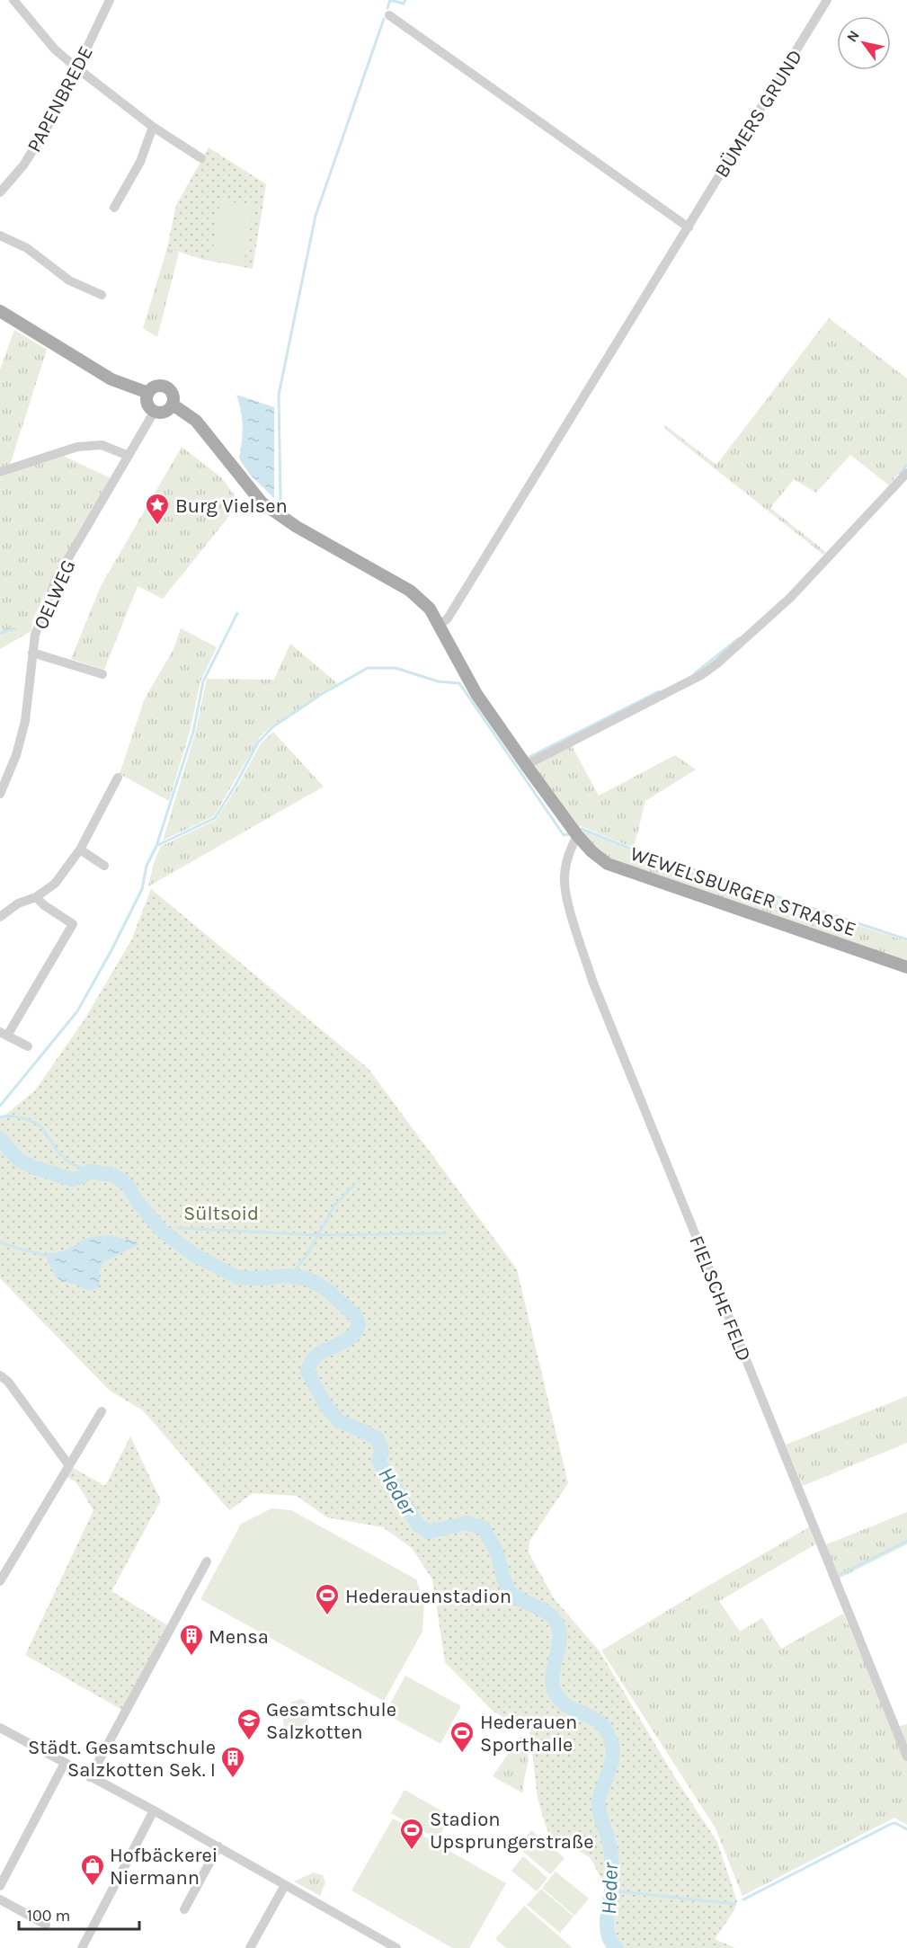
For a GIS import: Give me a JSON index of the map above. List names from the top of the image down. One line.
{"streets":{"main road":["WEWELSBURGER STRASSE"],"street":["PAPENBREDE","BÜMERS GRUND","OELWEG","FIELSCHE FELD"]},"crossings":[["WEWELSBURGER STRASSE","FIELSCHE FELD"]],"water":["Heder"],"parks":["Sültsoid"],"places":{"place":["Burg Vielsen"],"sports":["Hederauenstadion","Hederauen Sporthalle","Stadion Upsprungerstraße"],"building":["Mensa","Städt. Gesamtschule Salzkotten Sek. I"],"school or university":["Gesamtschule Salzkotten"],"shop":["Hofbäckerei Niermann"]},"scale_bar":"100 m","north":"top left"}
